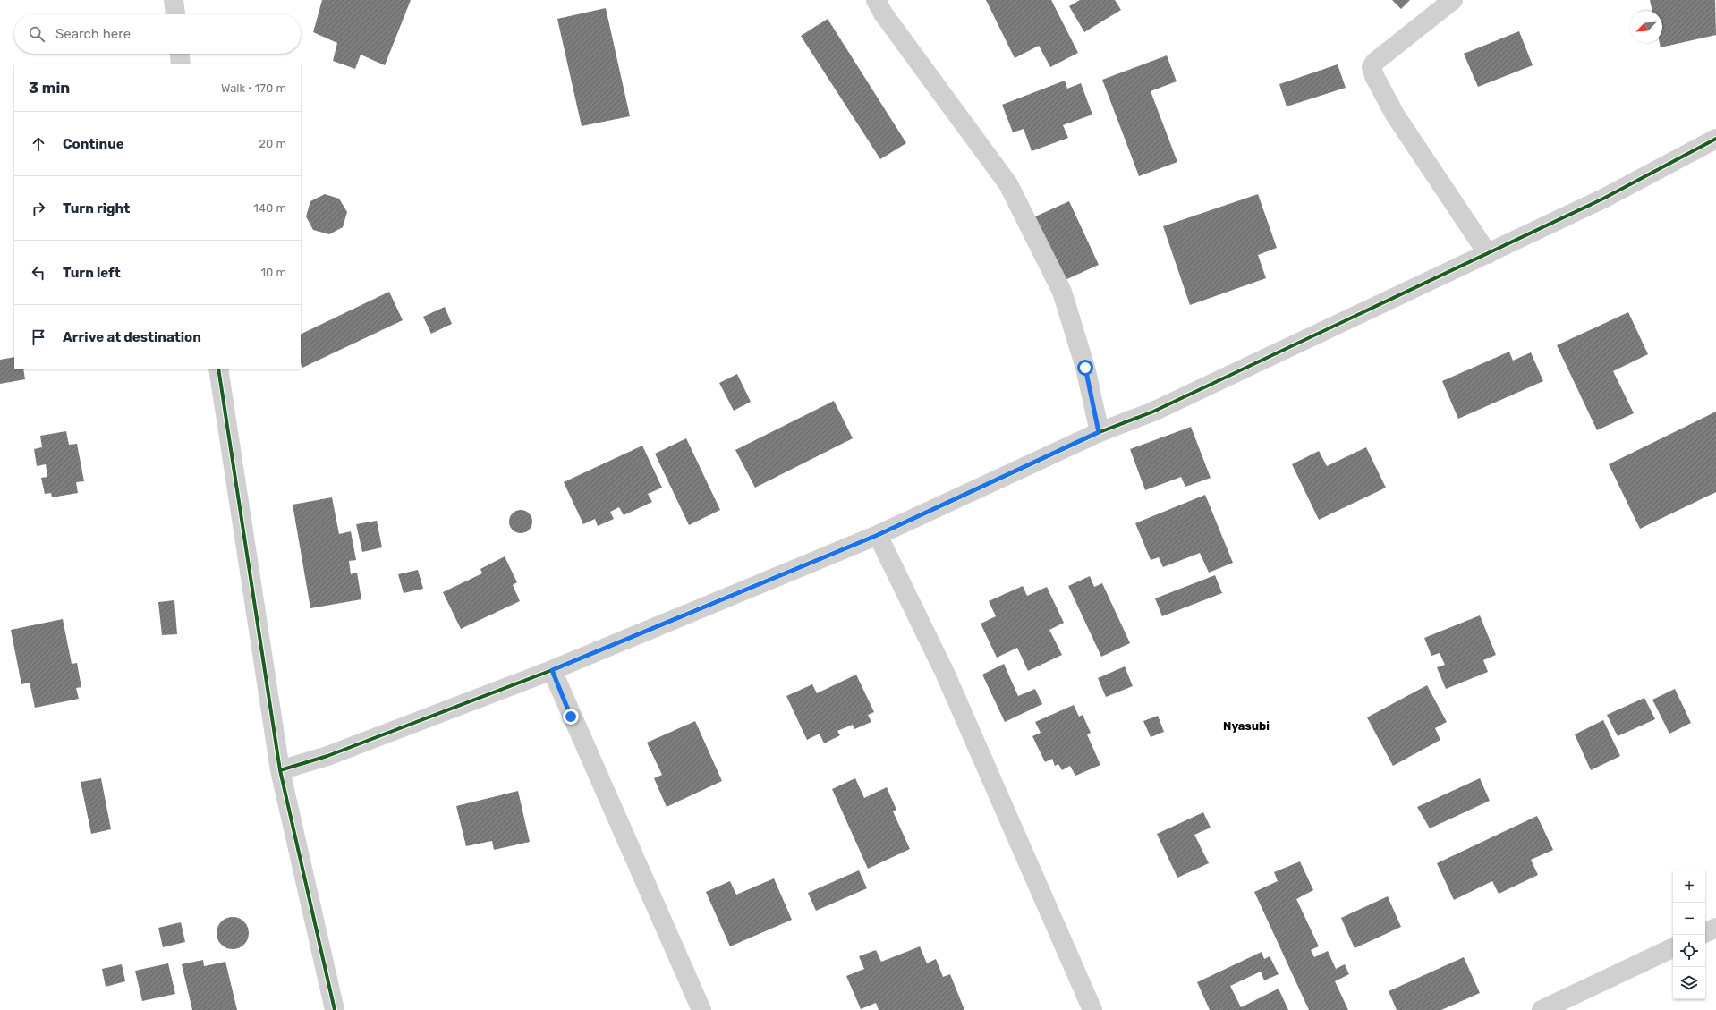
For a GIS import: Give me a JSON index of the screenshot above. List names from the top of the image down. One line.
{"districts":["Nyasubi"],"north":"bottom left","page":{"search":"Search here","heading":["3 min","Walk · 170 m"],"list":[["Continue","20 m"],["Turn right","140 m"],["Turn left","10 m"],"Arrive at destination"],"map_buttons":["+","−"]}}
